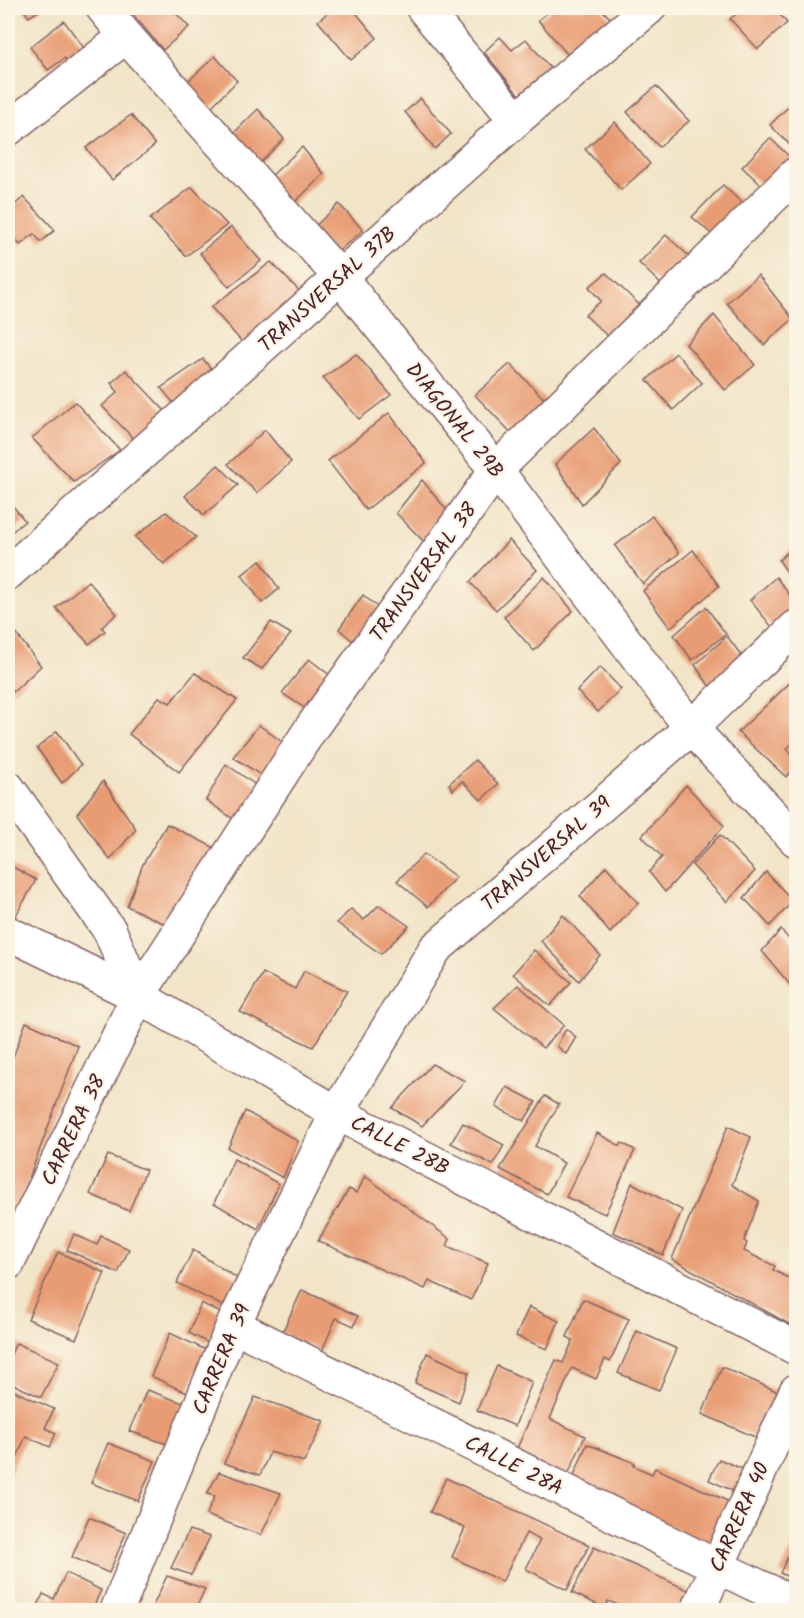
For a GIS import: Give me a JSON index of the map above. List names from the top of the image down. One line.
{"streets":{"street":["TRANSVERSAL 37B","DIAGONAL 29B","TRANSVERSAL 38","TRANSVERSAL 39","CARRERA 38","CALLE 28B","CARRERA 39","CALLE 28A","CARRERA 40"]},"crossings":[["TRANSVERSAL 37B","DIAGONAL 29B"],["DIAGONAL 29B","TRANSVERSAL 38"],["DIAGONAL 29B","TRANSVERSAL 39"],["TRANSVERSAL 38","CARRERA 38"],["TRANSVERSAL 38","CALLE 28B"],["TRANSVERSAL 39","CALLE 28B"],["TRANSVERSAL 39","CARRERA 39"],["CARRERA 38","CALLE 28B"],["CALLE 28B","CARRERA 39"],["CARRERA 39","CALLE 28A"],["CALLE 28A","CARRERA 40"]]}
